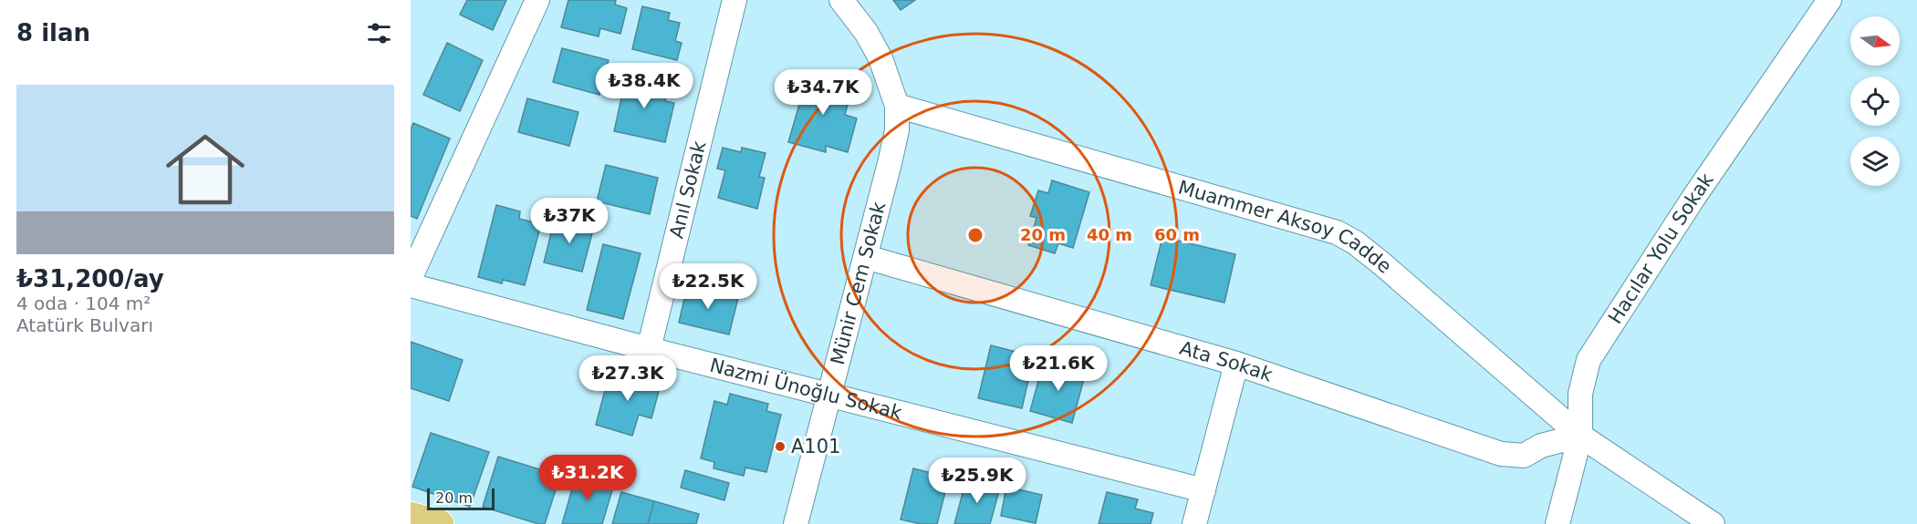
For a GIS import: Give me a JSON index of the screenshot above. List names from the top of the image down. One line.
{"streets":{"street":["Anıl Sokak","Muammer Aksoy Cadde","Hacılar Yolu Sokak","Münir Cem Sokak","Ata Sokak","Nazmi Ünoğlu Sokak"]},"crossings":[["Anıl Sokak","Nazmi Ünoğlu Sokak"],["Muammer Aksoy Cadde","Hacılar Yolu Sokak"],["Muammer Aksoy Cadde","Münir Cem Sokak"],["Muammer Aksoy Cadde","Ata Sokak"],["Hacılar Yolu Sokak","Ata Sokak"],["Münir Cem Sokak","Ata Sokak"],["Münir Cem Sokak","Nazmi Ünoğlu Sokak"]],"places":["A101"],"scale_bar":"20 m","north":"right","page":{"heading":"8 ilan","price":["₺38.4K","₺34.7K","₺37K","₺22.5K","₺21.6K","₺27.3K","₺31.2K","₺25.9K"],"list":[{"name":"₺31,200/ay","note":"4 oda · 104 m² · Atatürk Bulvarı"}],"scale":"20 m"},"rings":["20 m","40 m","60 m"]}
